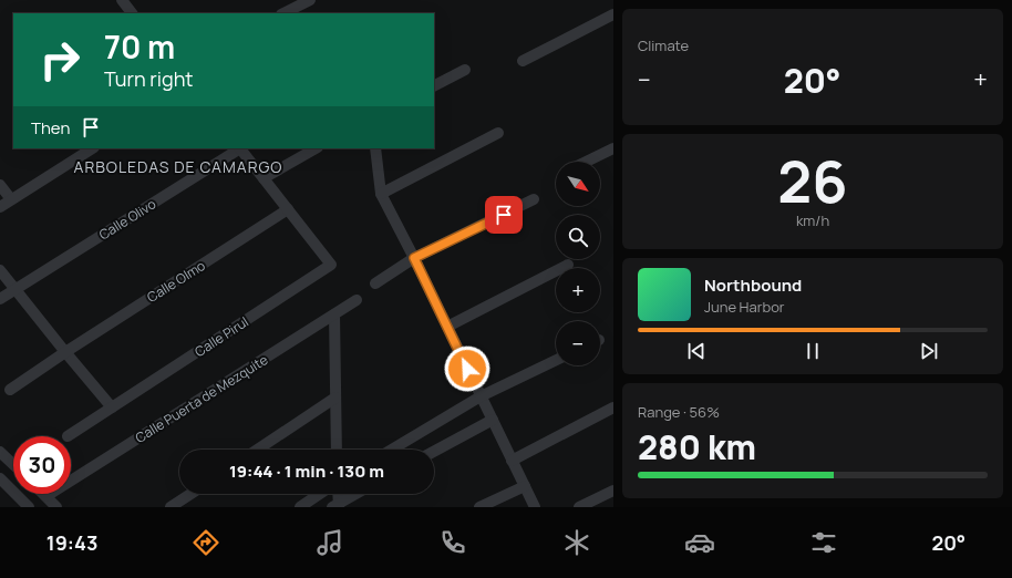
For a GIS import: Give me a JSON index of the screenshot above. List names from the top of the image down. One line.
{"streets":{"street":["Calle Olivo","Calle Olmo","Calle Pirul","Calle Puerta de Mezquite"]},"crossings":[["Calle Olmo","Calle Pirul"]],"districts":["ARBOLEDAS DE CAMARGO"],"north":"bottom right","page":{"tile":["Climate",["26","km/h"],["Range · 56%","280 km"]],"turn":["70 m","Turn right"],"heat":["−","20°","+"],"then":"Then","map_buttons":["+","−"],"song":["Northbound","June Harbor"],"limit":"30","trip":"19:44 · 1 min · 130 m","tabs":["19:43","20°"]}}
